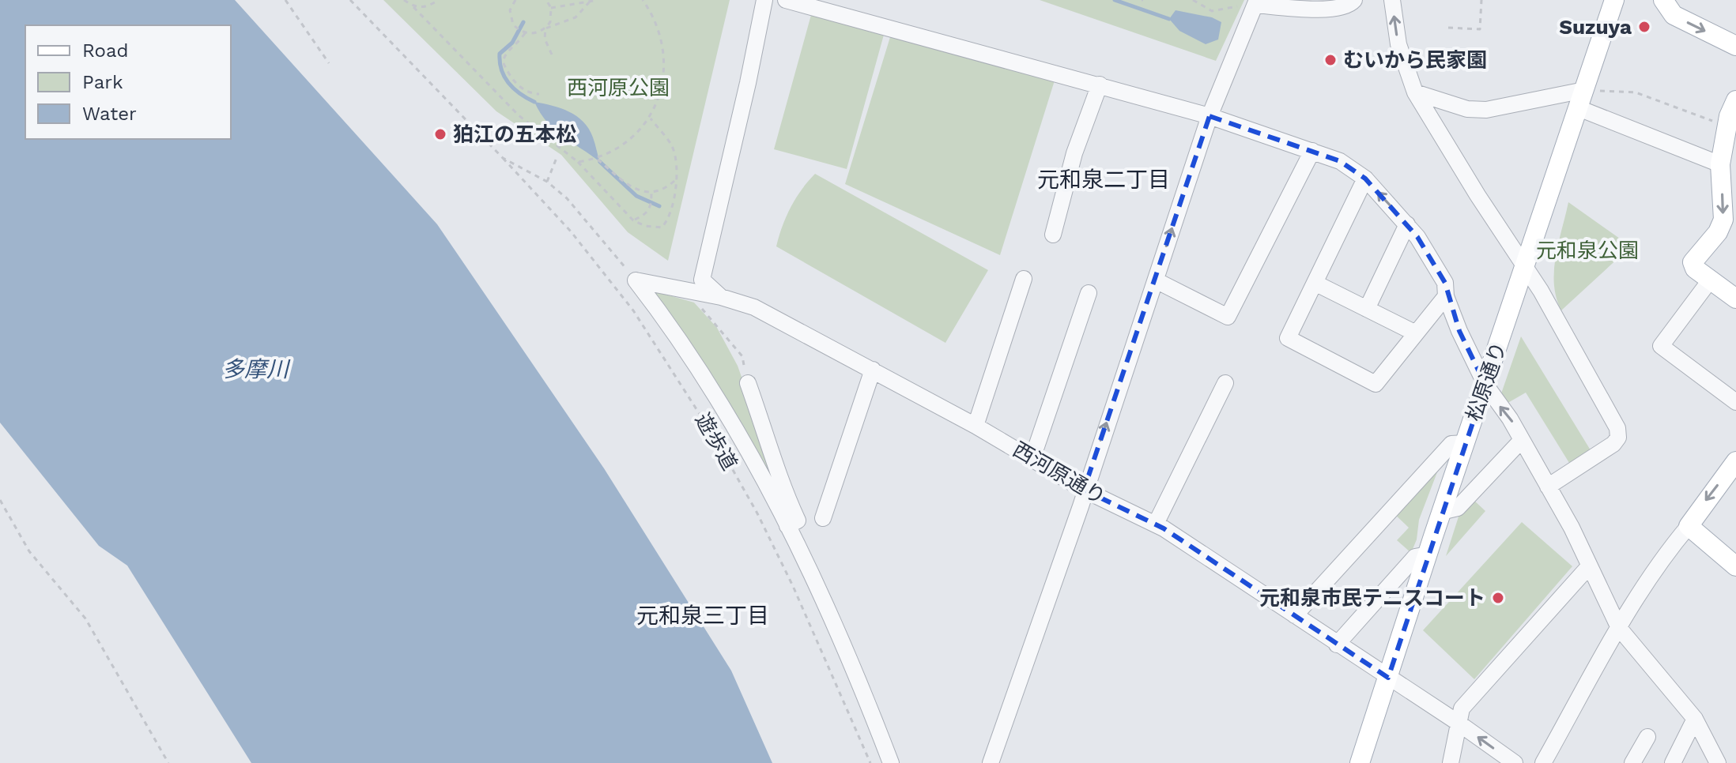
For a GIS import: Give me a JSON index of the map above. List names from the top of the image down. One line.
{"streets":{"main road":["松原通り"],"street":["西河原通り"],"path":["遊歩道"]},"crossings":[["松原通り","西河原通り"]],"districts":["元和泉二丁目","元和泉三丁目"],"water":["多摩川"],"parks":["西河原公園","元和泉公園"],"places":["Suzuya","むいから民家園","狛江の五本松","元和泉市民テニスコート"],"legend":["Road","Park","Water"]}
